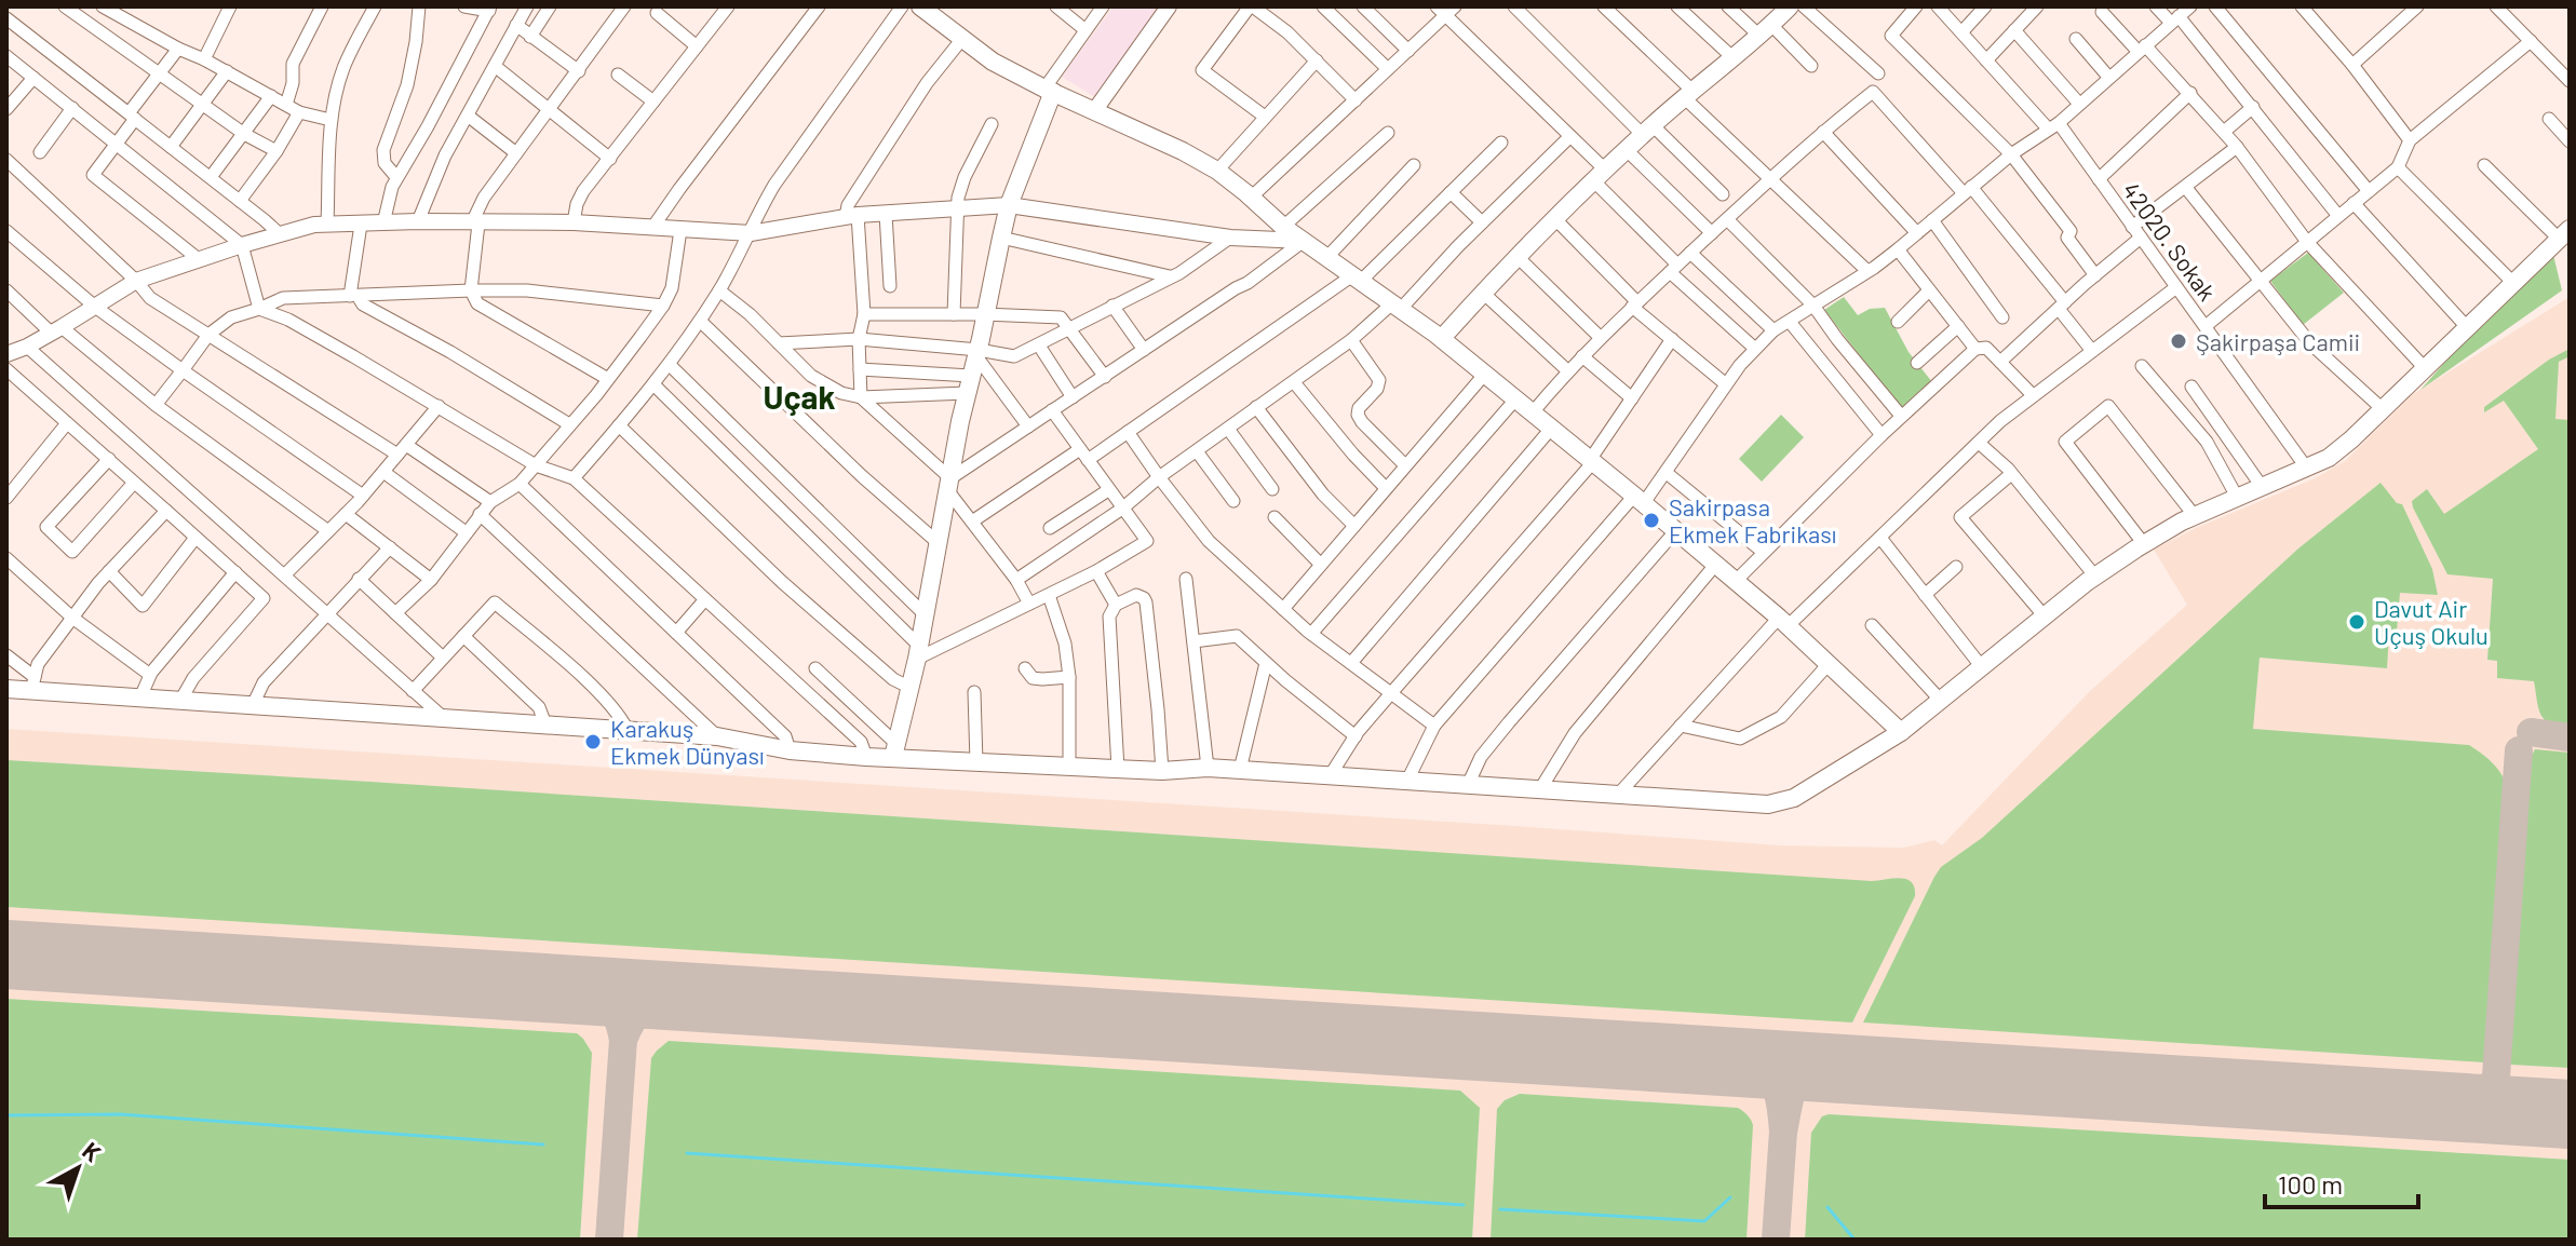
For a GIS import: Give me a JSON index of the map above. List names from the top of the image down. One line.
{"streets":{"street":["42020. Sokak"]},"districts":["Uçak"],"places":["Şakirpaşa Camii","Sakirpasa Ekmek Fabrikası","Davut Air Uçuş Okulu","Karakuş Ekmek Dünyası"],"scale_bar":"100 m","north":"top right"}
